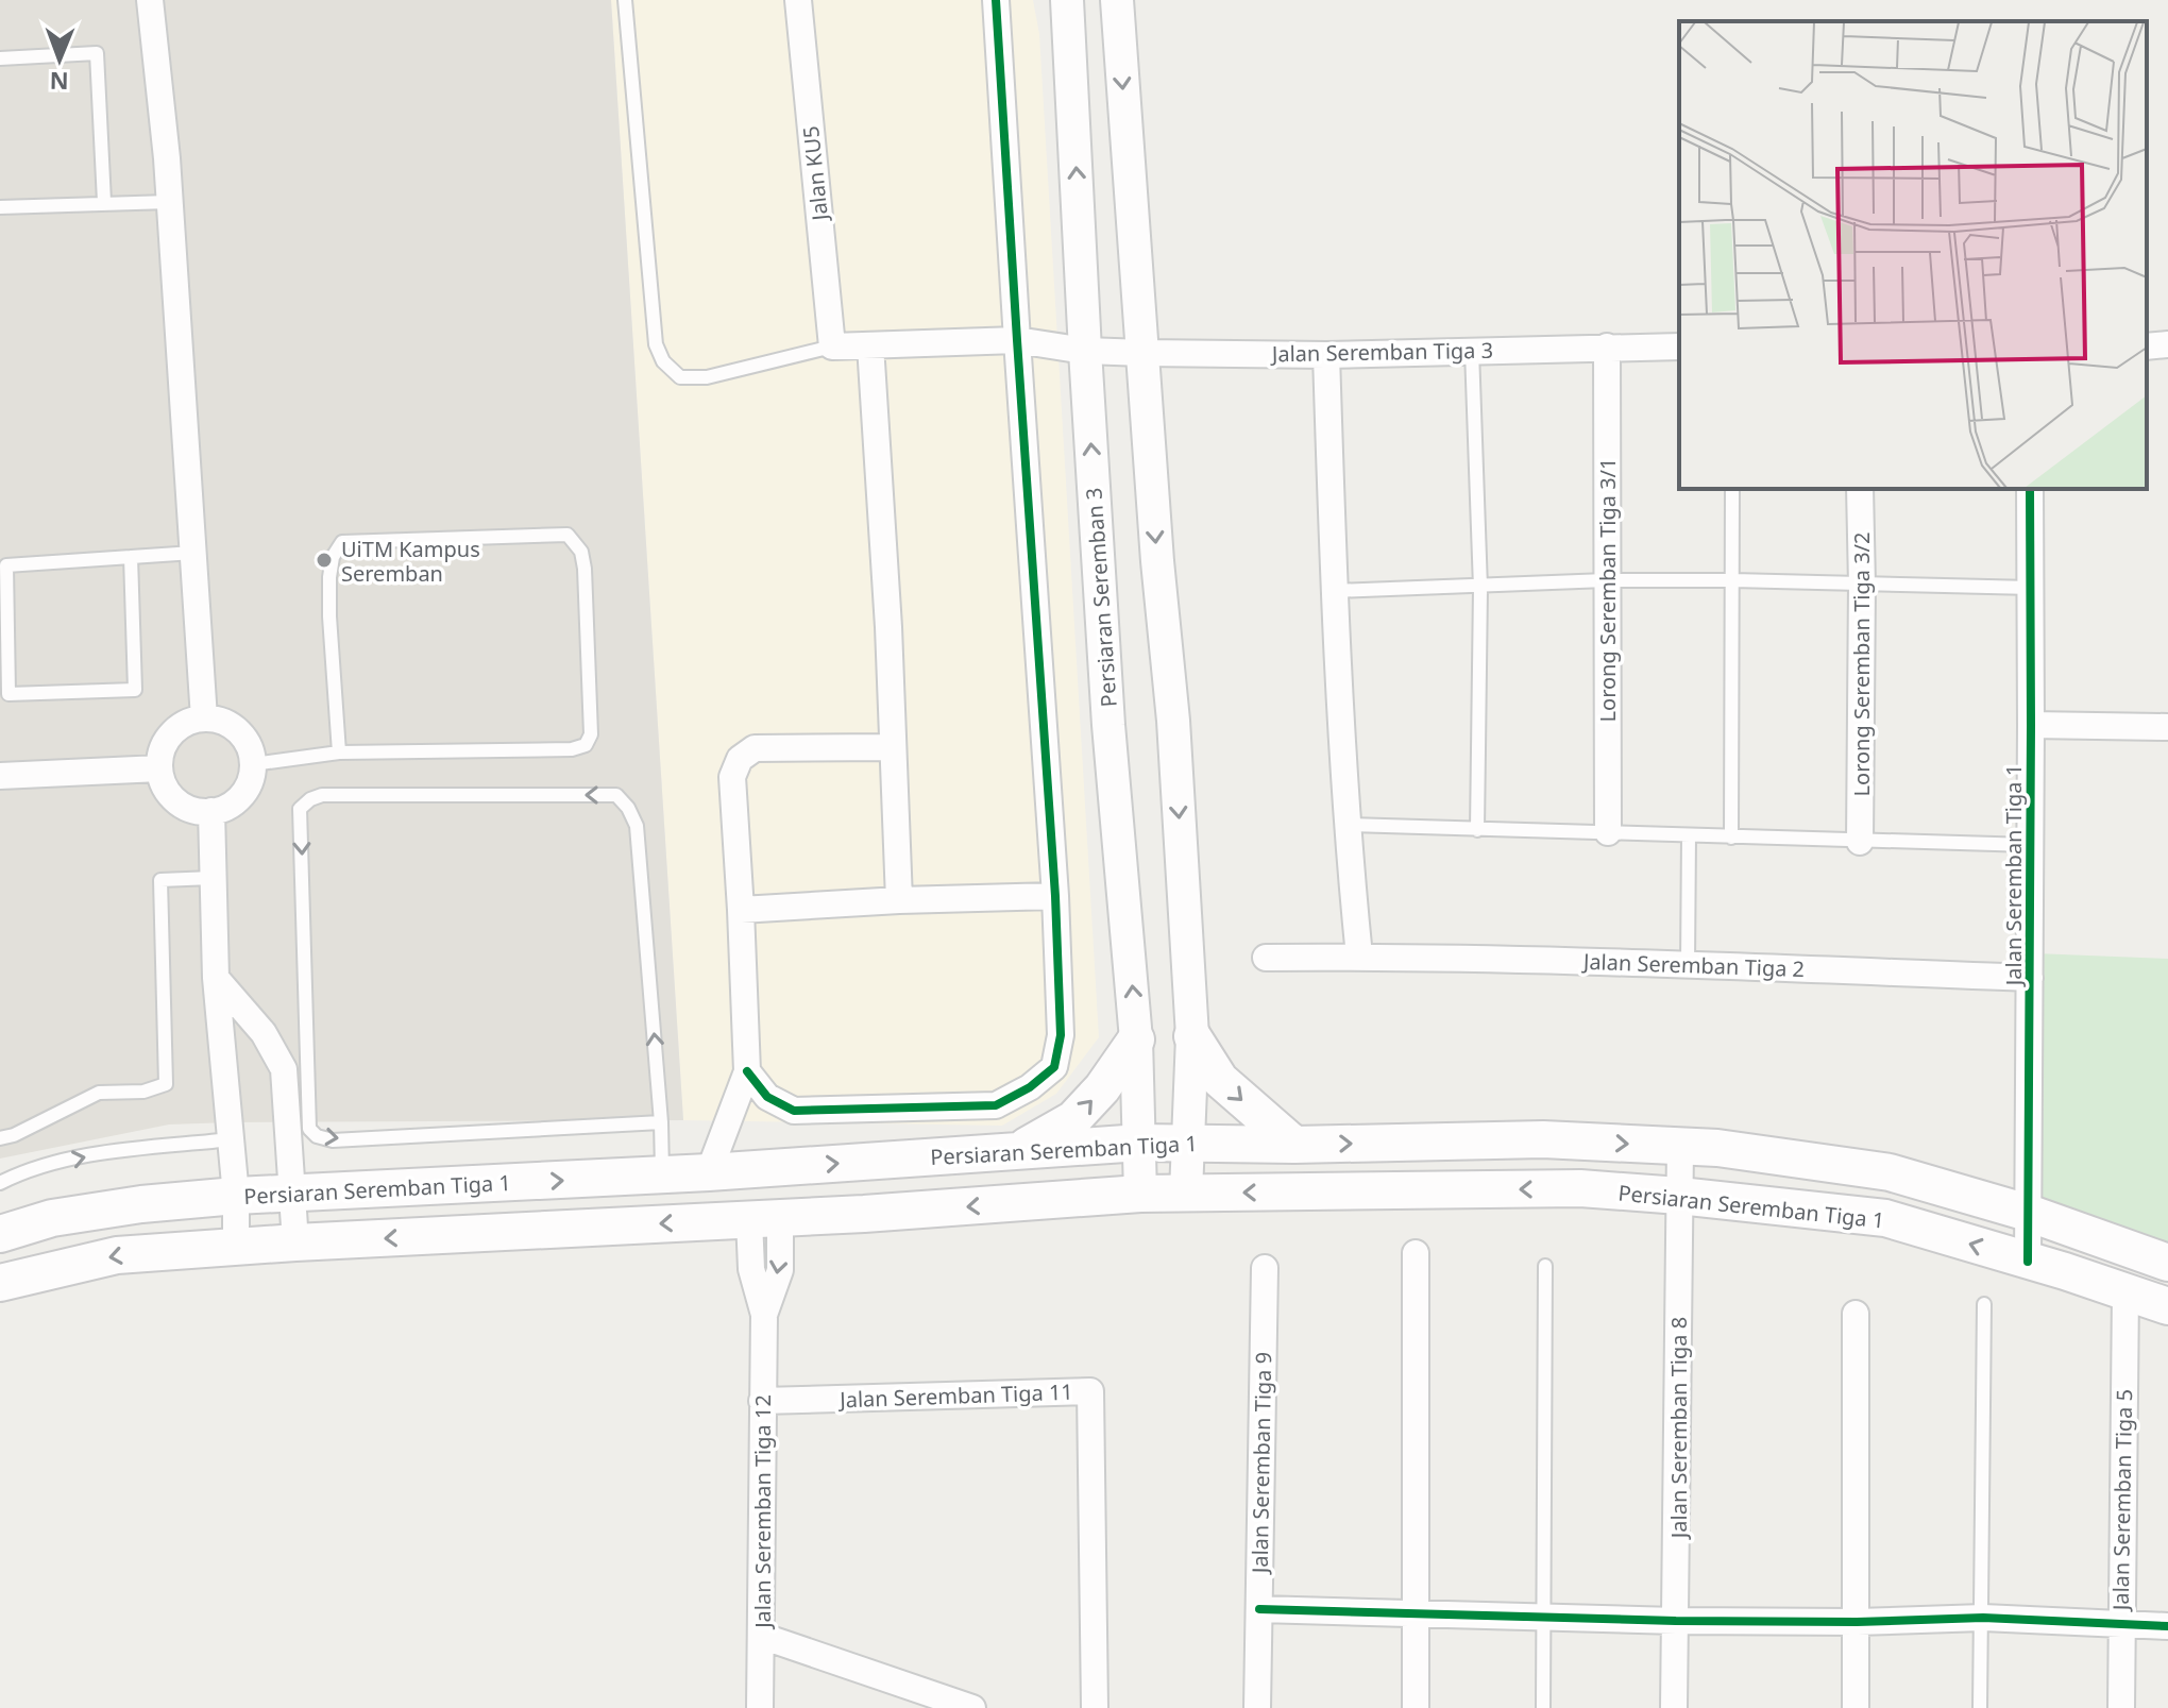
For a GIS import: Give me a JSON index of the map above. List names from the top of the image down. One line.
{"streets":{"main road":["Persiaran Seremban Tiga 1"],"street":["Jalan KU5","Jalan Seremban Tiga 3","Lorong Seremban Tiga 3/1","Persiaran Seremban 3","Lorong Seremban Tiga 3/2","Jalan Seremban Tiga 1","Jalan Seremban Tiga 2","Jalan Seremban Tiga 11","Jalan Seremban Tiga 8","Jalan Seremban Tiga 9","Jalan Seremban Tiga 5","Jalan Seremban Tiga 12"]},"crossings":[["Jalan KU5","Jalan Seremban Tiga 3"],["Jalan Seremban Tiga 3","Lorong Seremban Tiga 3/1"],["Jalan Seremban Tiga 3","Persiaran Seremban 3"],["Persiaran Seremban 3","Persiaran Seremban Tiga 1"],["Jalan Seremban Tiga 1","Jalan Seremban Tiga 2"],["Jalan Seremban Tiga 1","Persiaran Seremban Tiga 1"],["Persiaran Seremban Tiga 1","Jalan Seremban Tiga 8"],["Persiaran Seremban Tiga 1","Jalan Seremban Tiga 5"],["Persiaran Seremban Tiga 1","Jalan Seremban Tiga 12"],["Jalan Seremban Tiga 11","Jalan Seremban Tiga 12"]],"places":["UiTM Kampus Seremban"],"north":"bottom"}
